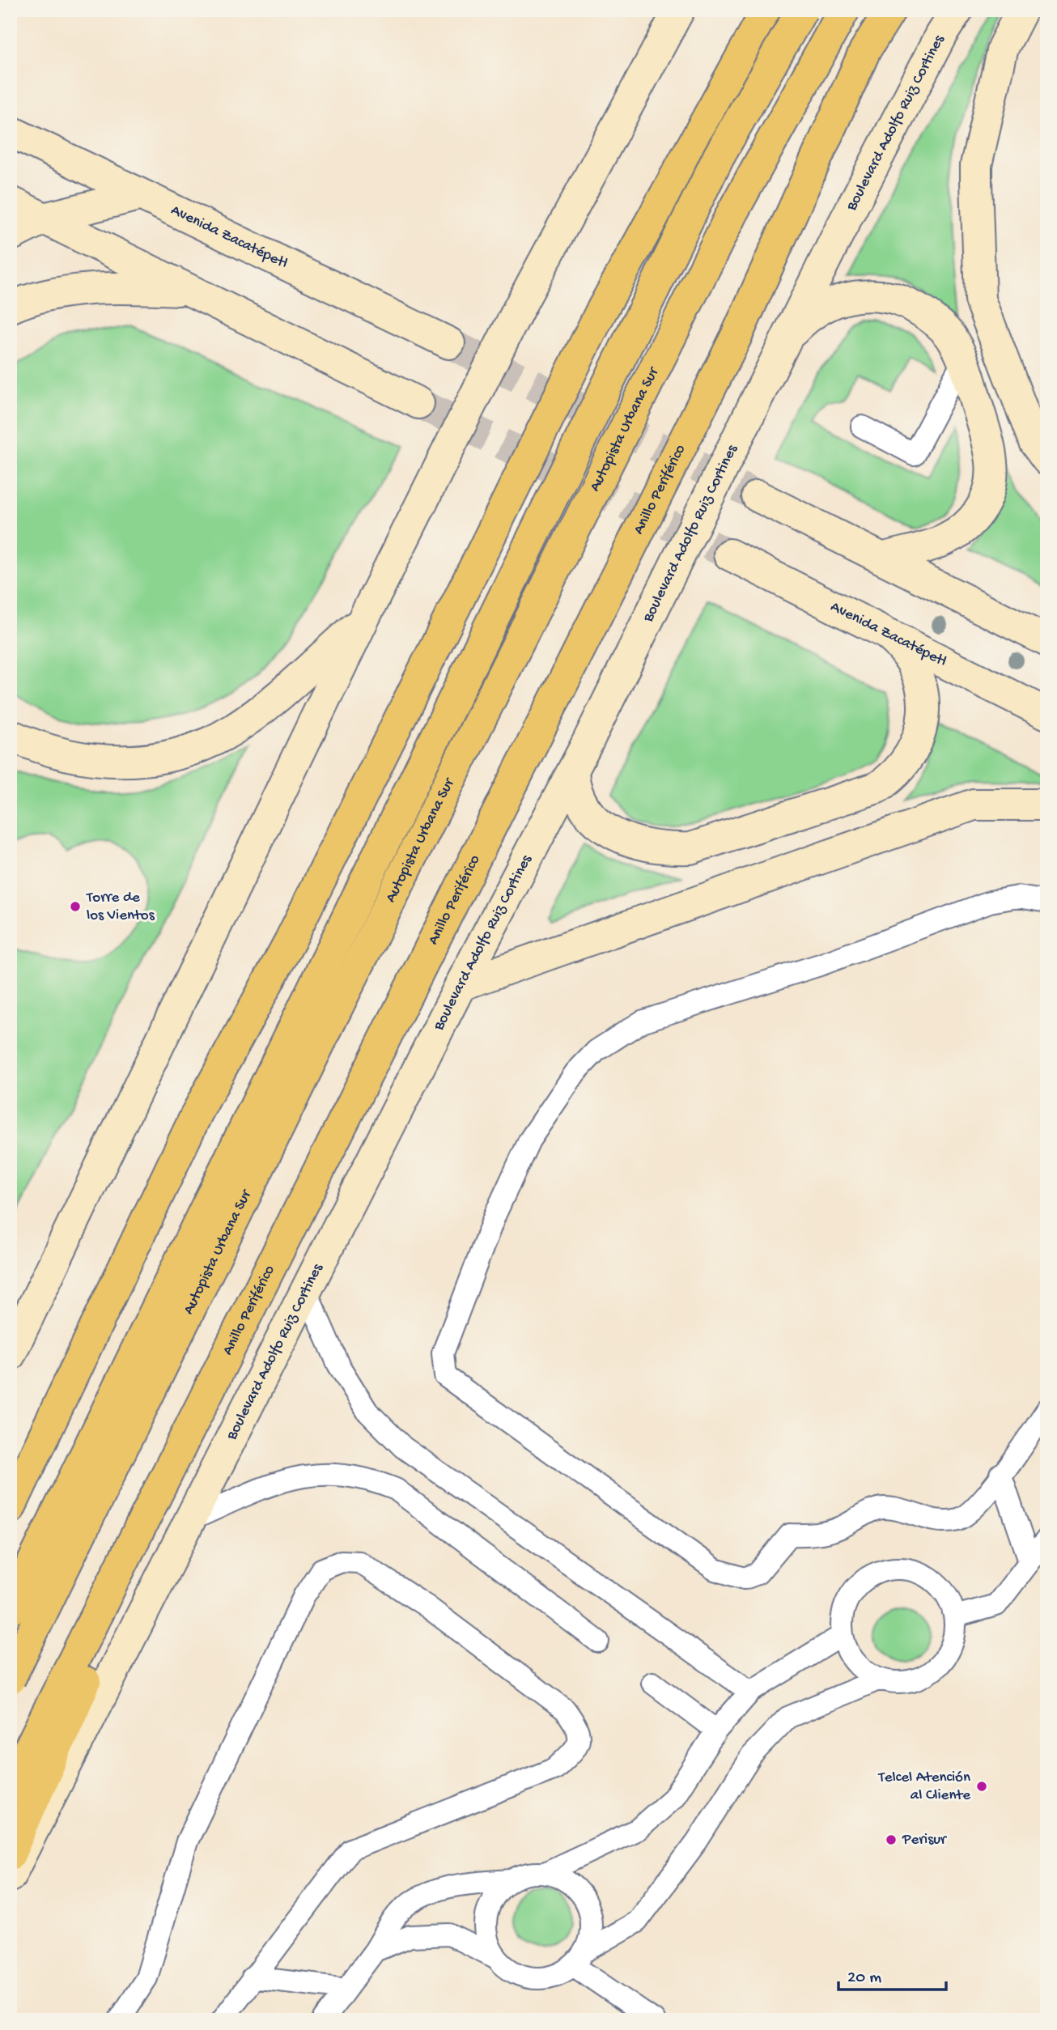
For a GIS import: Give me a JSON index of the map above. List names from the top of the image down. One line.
{"streets":{"highway":["Autopista Urbana Sur","Anillo Periférico"],"main road":["Boulevard Adolfo Ruiz Cortines","Avenida Zacatépetl"]},"places":["Torre de los Vientos","Telcel Atención al Cliente","Perisur"],"scale_bar":"20 m"}
